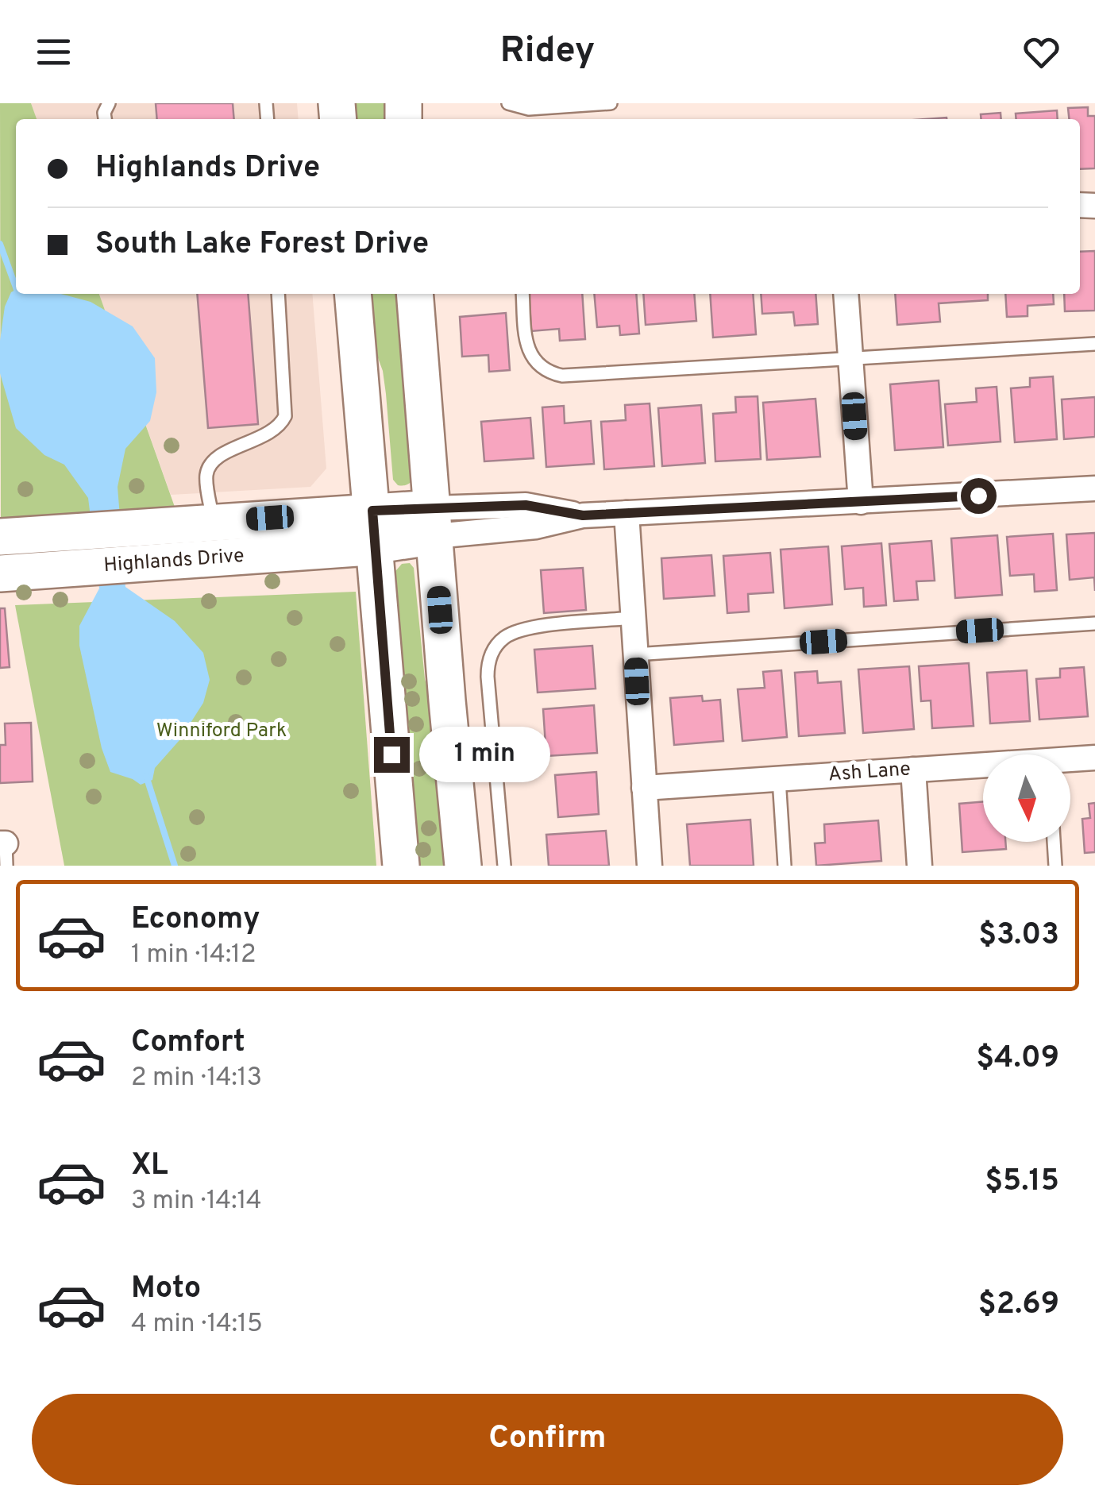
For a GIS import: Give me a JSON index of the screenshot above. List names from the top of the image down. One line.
{"streets":{"main road":["Highlands Drive"],"street":["Ash Lane"]},"parks":["Winniford Park"],"north":"bottom","page":{"header":"Ridey","banner":["Highlands Drive","South Lake Forest Drive"],"bubble":"1 min","list":[{"name":"Economy","note":"1 min · 14:12","value":"$3.03"},{"name":"Comfort","note":"2 min · 14:13","value":"$4.09"},{"name":"XL","note":"3 min · 14:14","value":"$5.15"},{"name":"Moto","note":"4 min · 14:15","value":"$2.69"}],"buttons":"Confirm"}}
